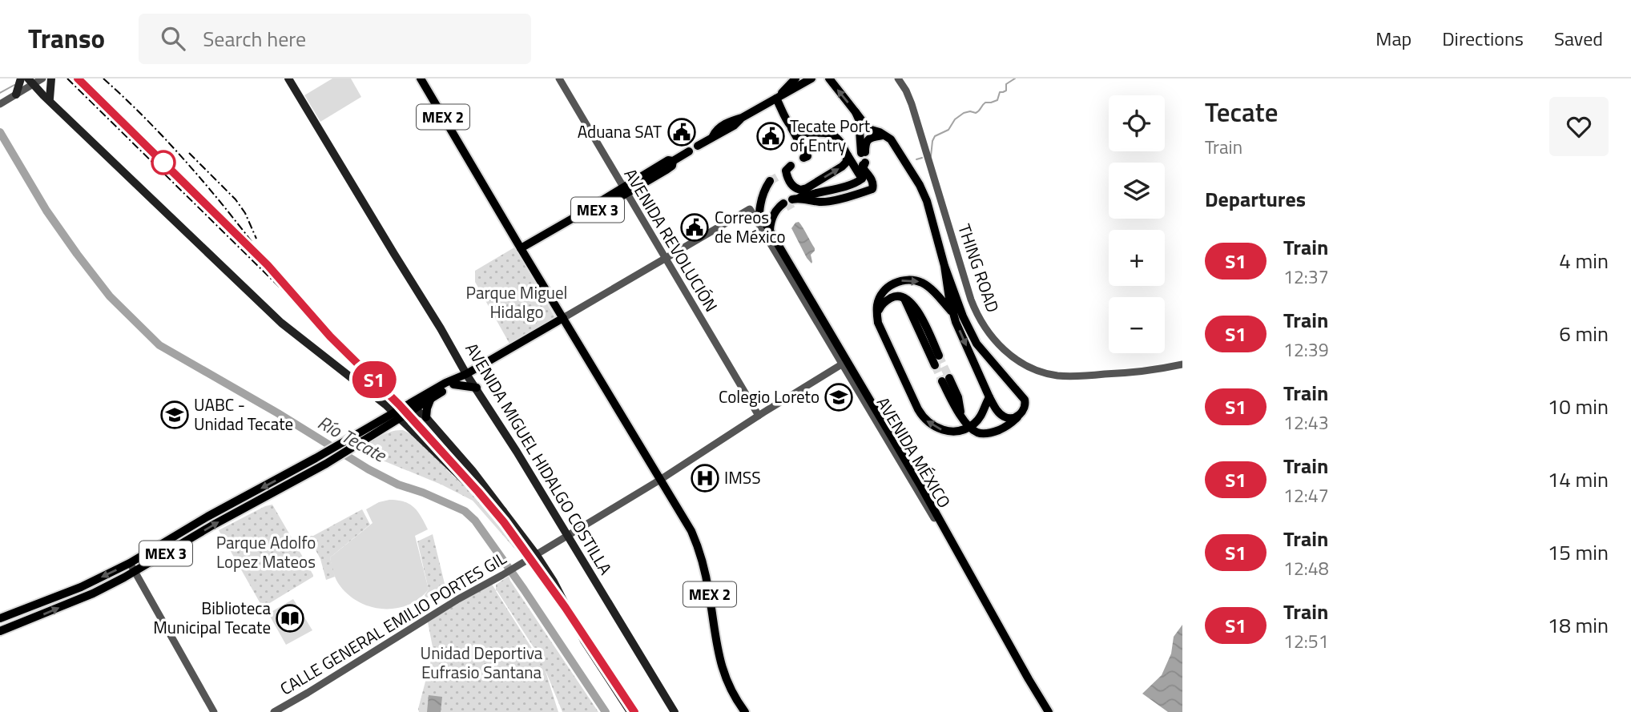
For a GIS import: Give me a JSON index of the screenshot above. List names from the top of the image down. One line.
{"streets":{"main road":["MEX 2","MEX 3","AVENIDA MIGUEL HIDALGO COSTILLA"],"street":["AVENIDA REVOLUCIÓN","THING ROAD","CALLE GENERAL EMILIO PORTES GIL"]},"crossings":[["MEX 2","MEX 3"],["MEX 2","CALLE GENERAL EMILIO PORTES GIL"],["MEX 3","AVENIDA REVOLUCIÓN"],["MEX 3","AVENIDA MIGUEL HIDALGO COSTILLA"],["AVENIDA REVOLUCIÓN","CALLE GENERAL EMILIO PORTES GIL"],["AVENIDA MIGUEL HIDALGO COSTILLA","CALLE GENERAL EMILIO PORTES GIL"]],"water":["Río Tecate"],"parks":["Parque Miguel Hidalgo","Parque Adolfo Lopez Mateos","Unidad Deportiva Eufrasio Santana"],"places":{"public building":["Aduana SAT","Tecate Port of Entry","Correos de México"],"school or university":["Colegio Loreto","UABC - Unidad Tecate"],"hospital":["IMSS"],"library":["Biblioteca Municipal Tecate"]},"page":{"header":"Transo","search":"Search here","nav":["Map","Directions","Saved"],"on_map":"S1","heading":[["Tecate","Train"],"Departures"],"map_buttons":["+","−"],"list":[{"mark":"S1","name":"Train","note":"12:37","value":"4 min"},{"mark":"S1","name":"Train","note":"12:39","value":"6 min"},{"mark":"S1","name":"Train","note":"12:43","value":"10 min"},{"mark":"S1","name":"Train","note":"12:47","value":"14 min"},{"mark":"S1","name":"Train","note":"12:48","value":"15 min"},{"mark":"S1","name":"Train","note":"12:51","value":"18 min"}]}}
